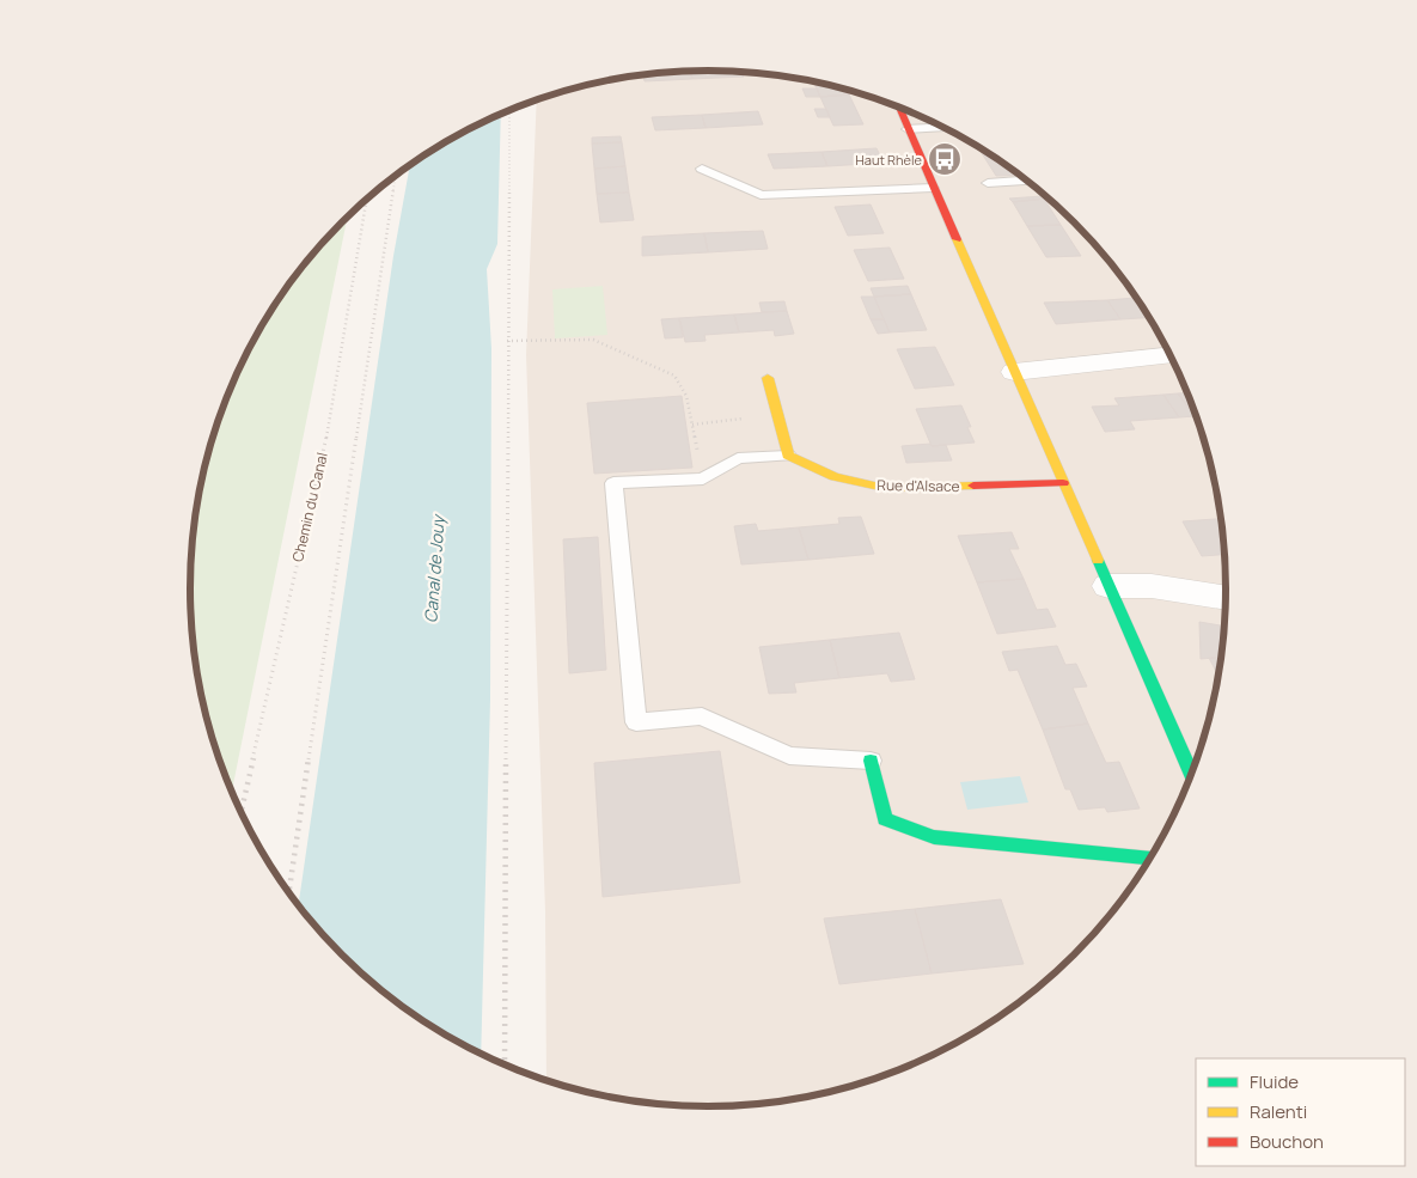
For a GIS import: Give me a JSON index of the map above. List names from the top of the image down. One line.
{"streets":{"street":["Rue d'Alsace"],"path":["Chemin du Canal"]},"water":["Canal de Jouy"],"places":{"bus stop":["Haut Rhèle"]},"legend":["Fluide","Ralenti","Bouchon"]}
